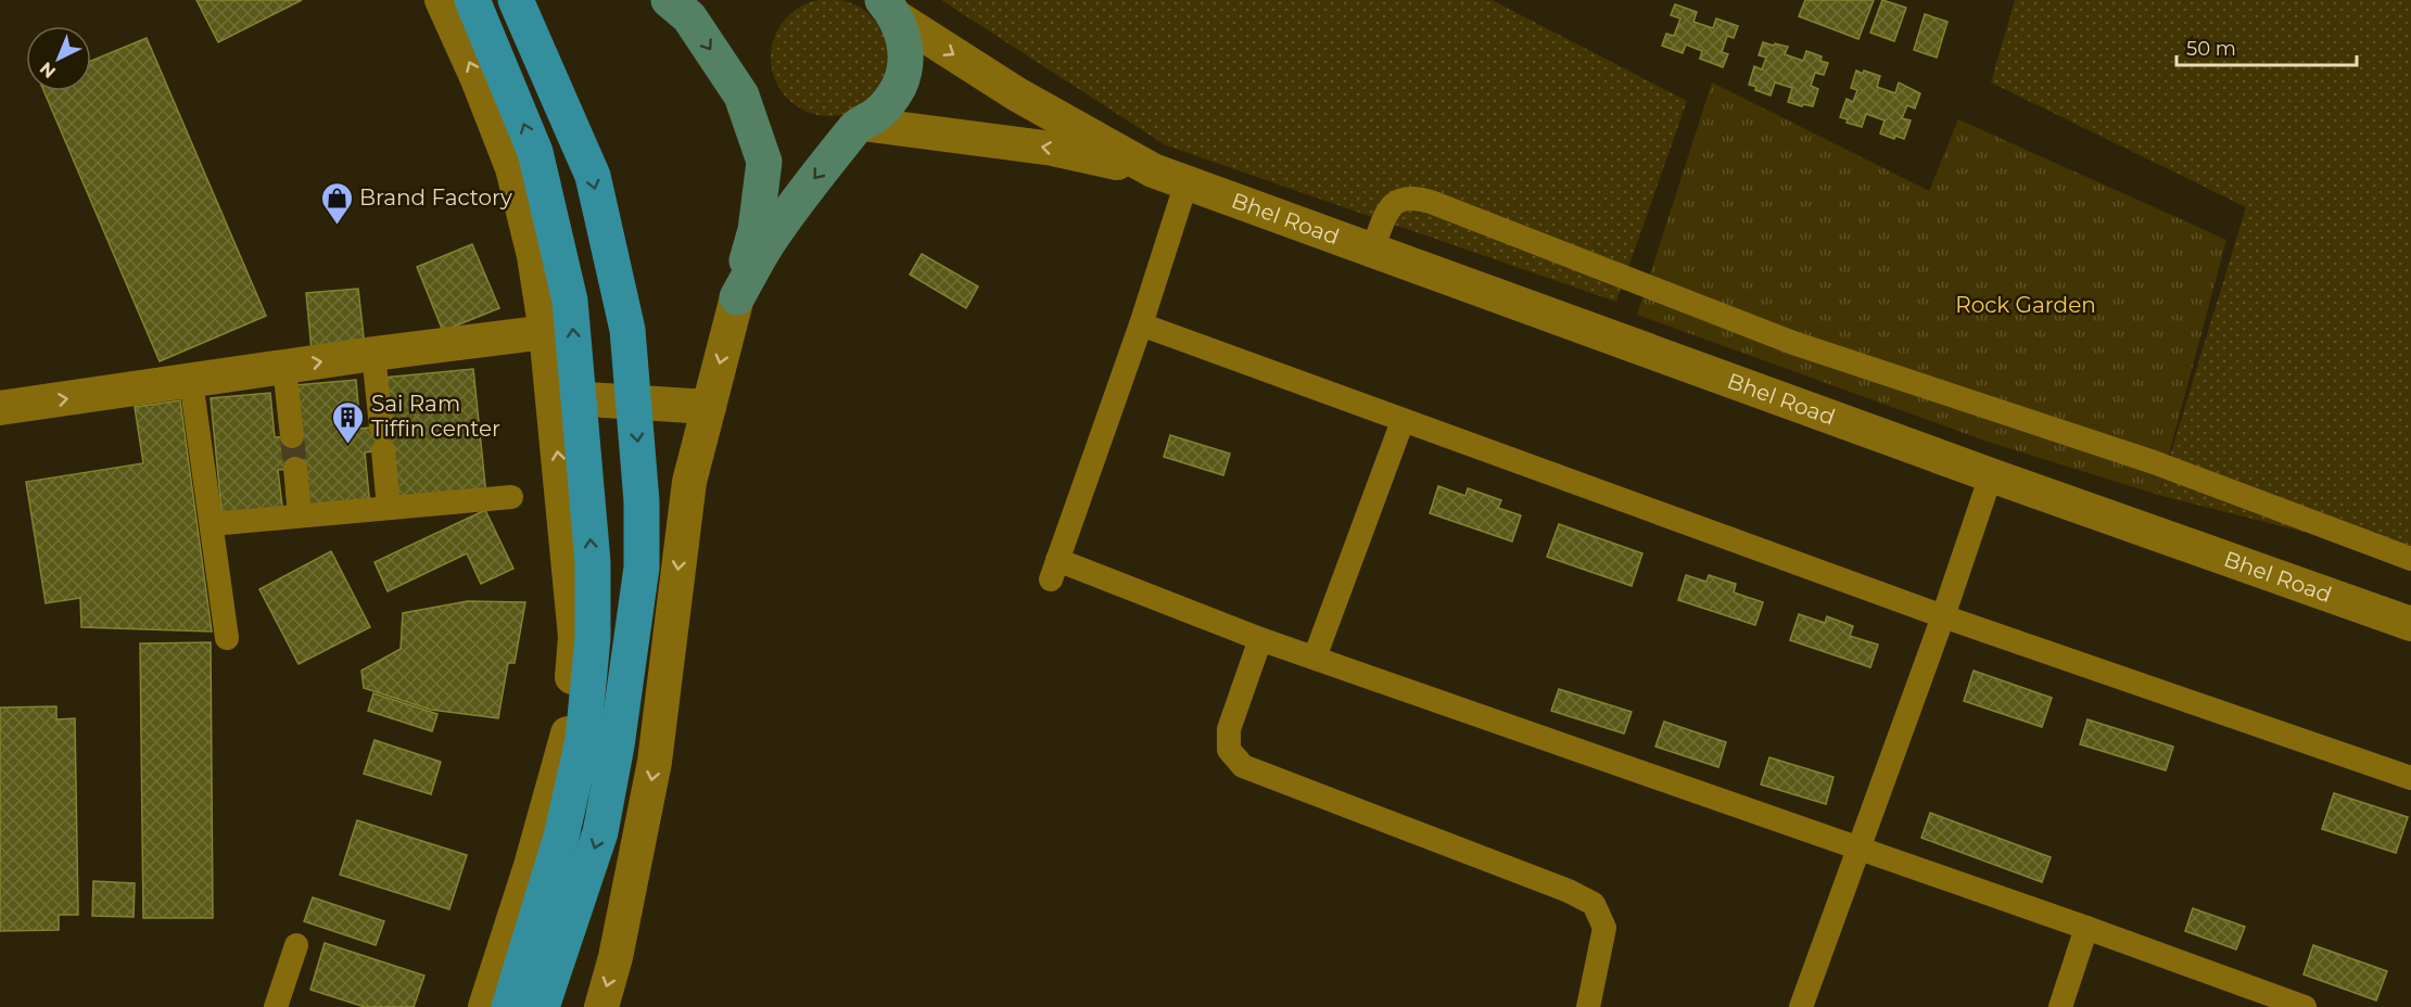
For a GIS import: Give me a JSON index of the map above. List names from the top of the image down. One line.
{"streets":{"street":["Bhel Road"]},"parks":["Rock Garden"],"places":{"shop":["Brand Factory"],"building":["Sai Ram Tiffin center"]},"scale_bar":"50 m","north":"bottom left"}
